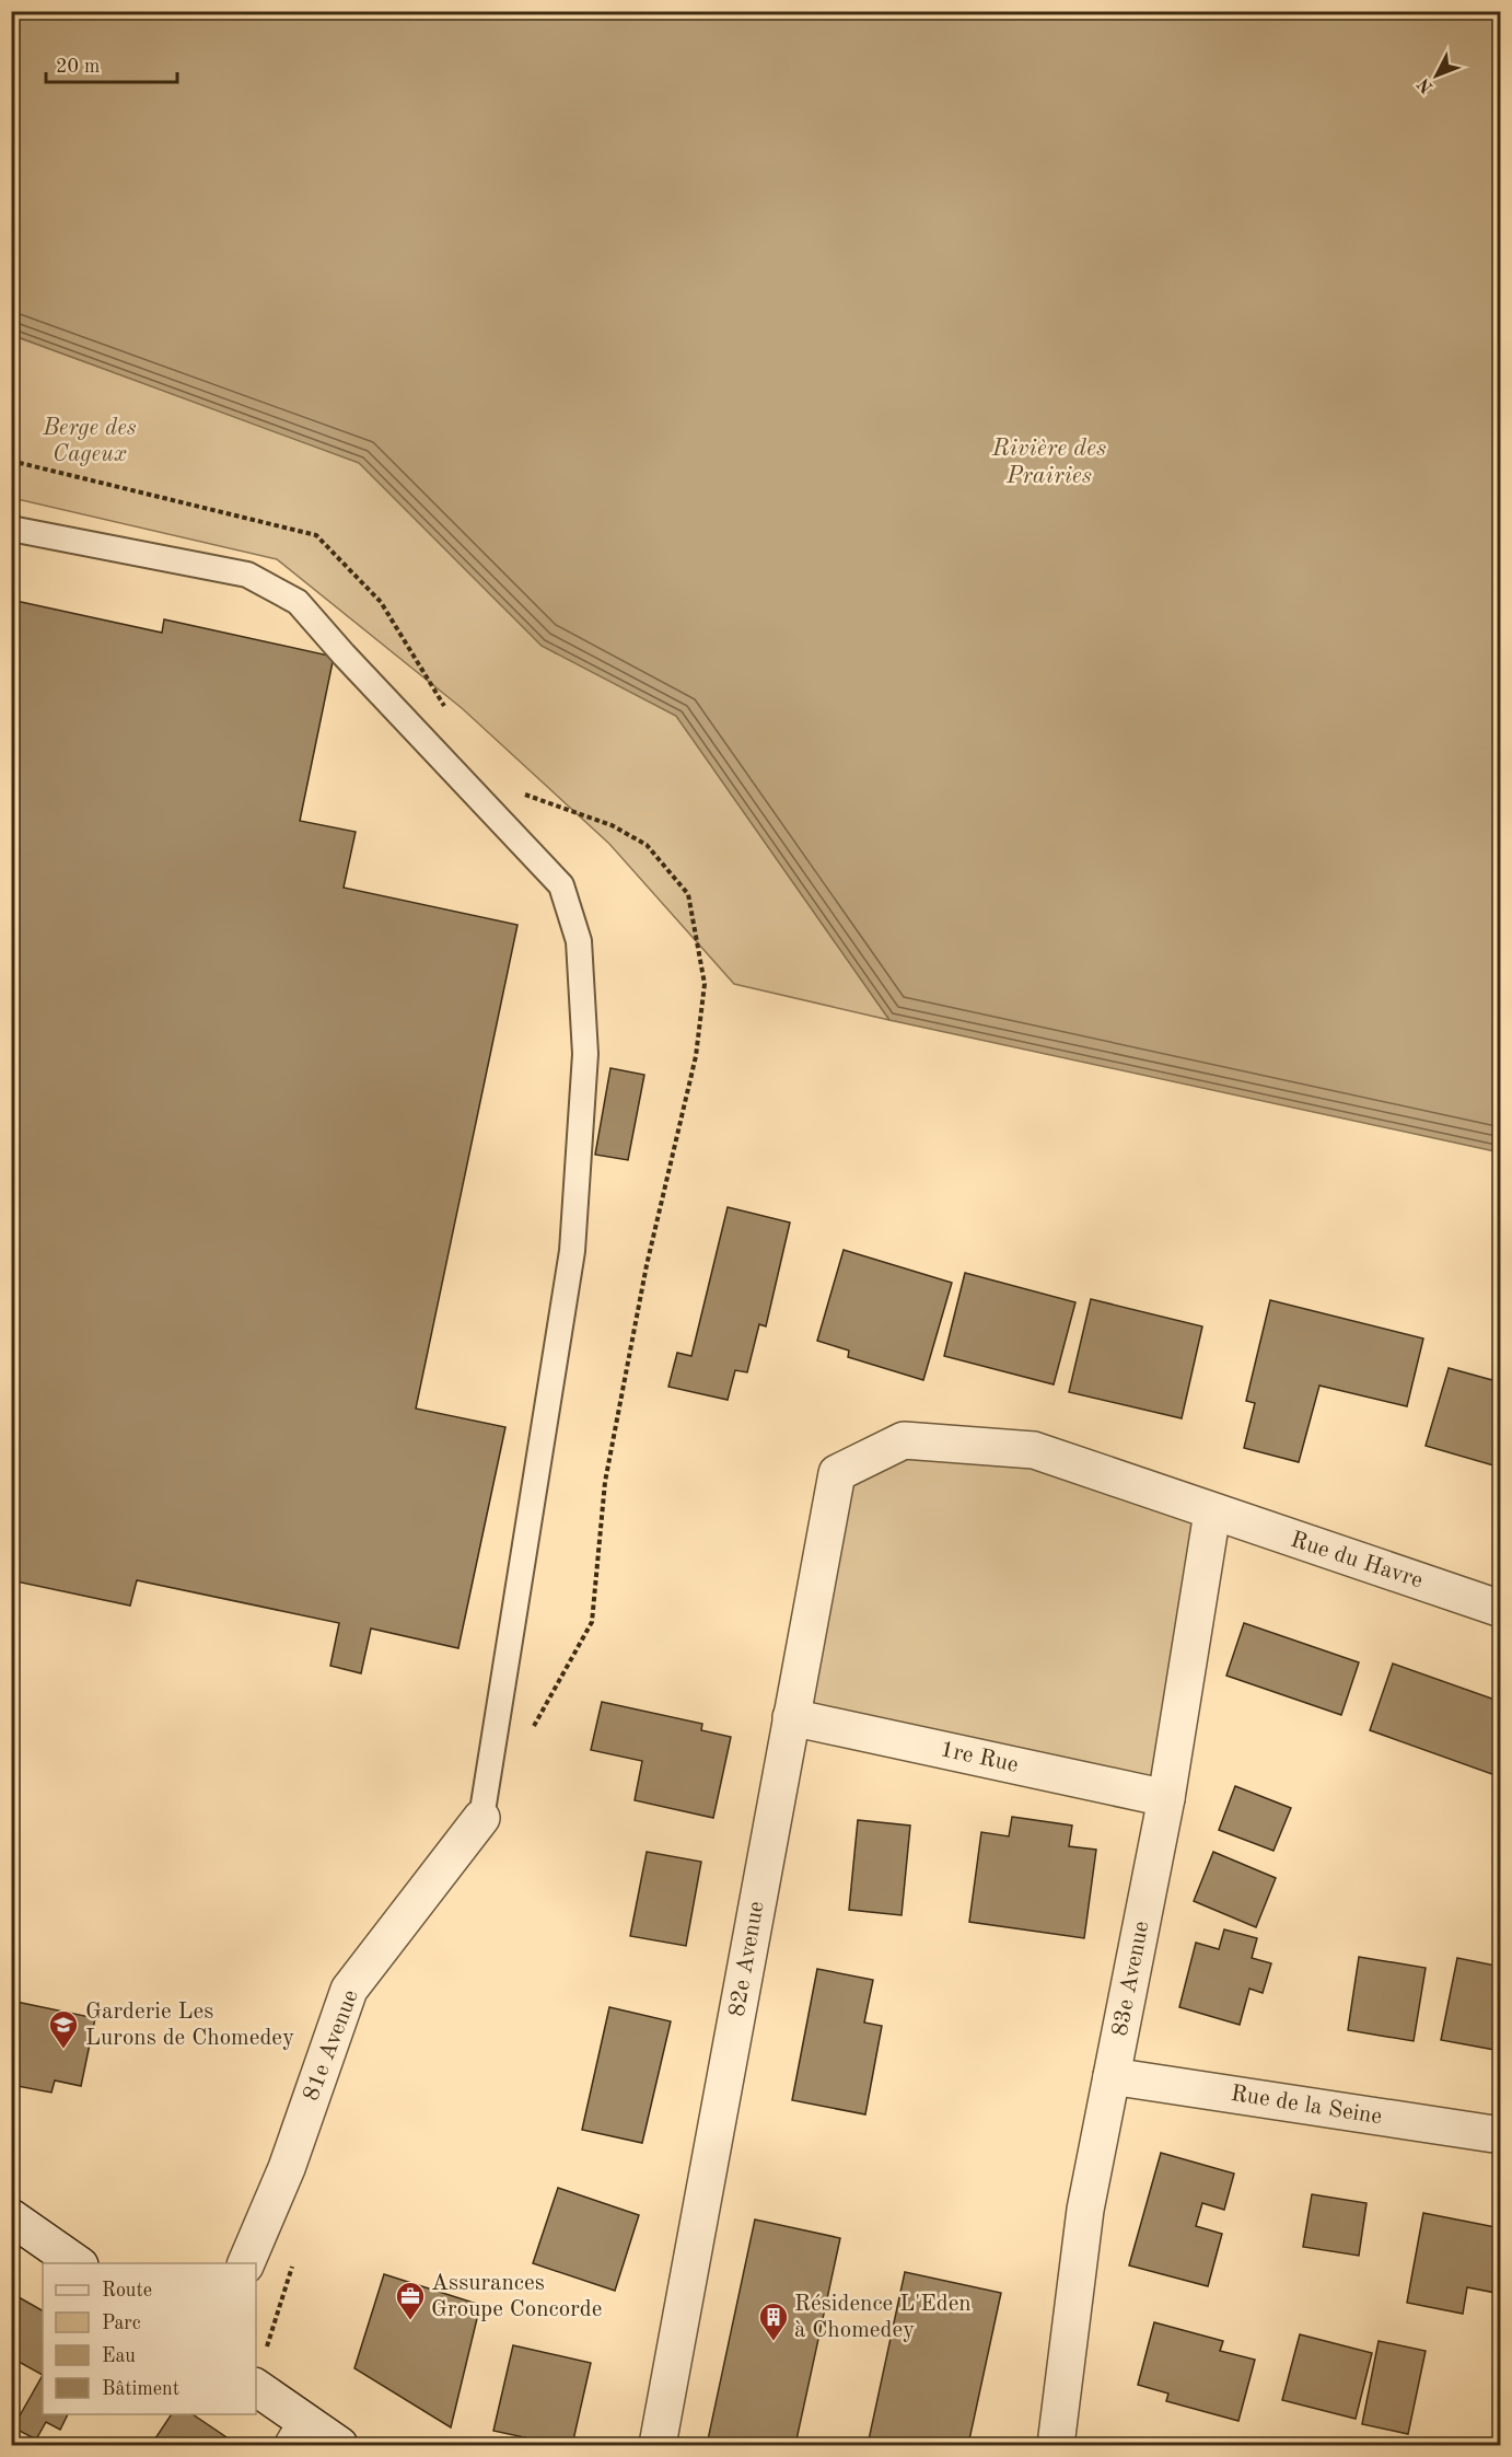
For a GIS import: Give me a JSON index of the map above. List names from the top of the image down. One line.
{"streets":{"street":["Rue du Havre","1re Rue","82e Avenue","83e Avenue","81e Avenue","Rue de la Seine"]},"crossings":[["Rue du Havre","82e Avenue"],["Rue du Havre","83e Avenue"],["1re Rue","82e Avenue"],["1re Rue","83e Avenue"],["83e Avenue","Rue de la Seine"]],"water":["Rivière des Prairies"],"parks":["Berge des Cageux"],"places":{"school or university":["Garderie Les Lurons de Chomedey"],"office":["Assurances Groupe Concorde"],"building":["Résidence L'Eden à Chomedey"]},"legend":["Route","Parc","Eau","Bâtiment"],"scale_bar":"20 m","north":"bottom left"}
